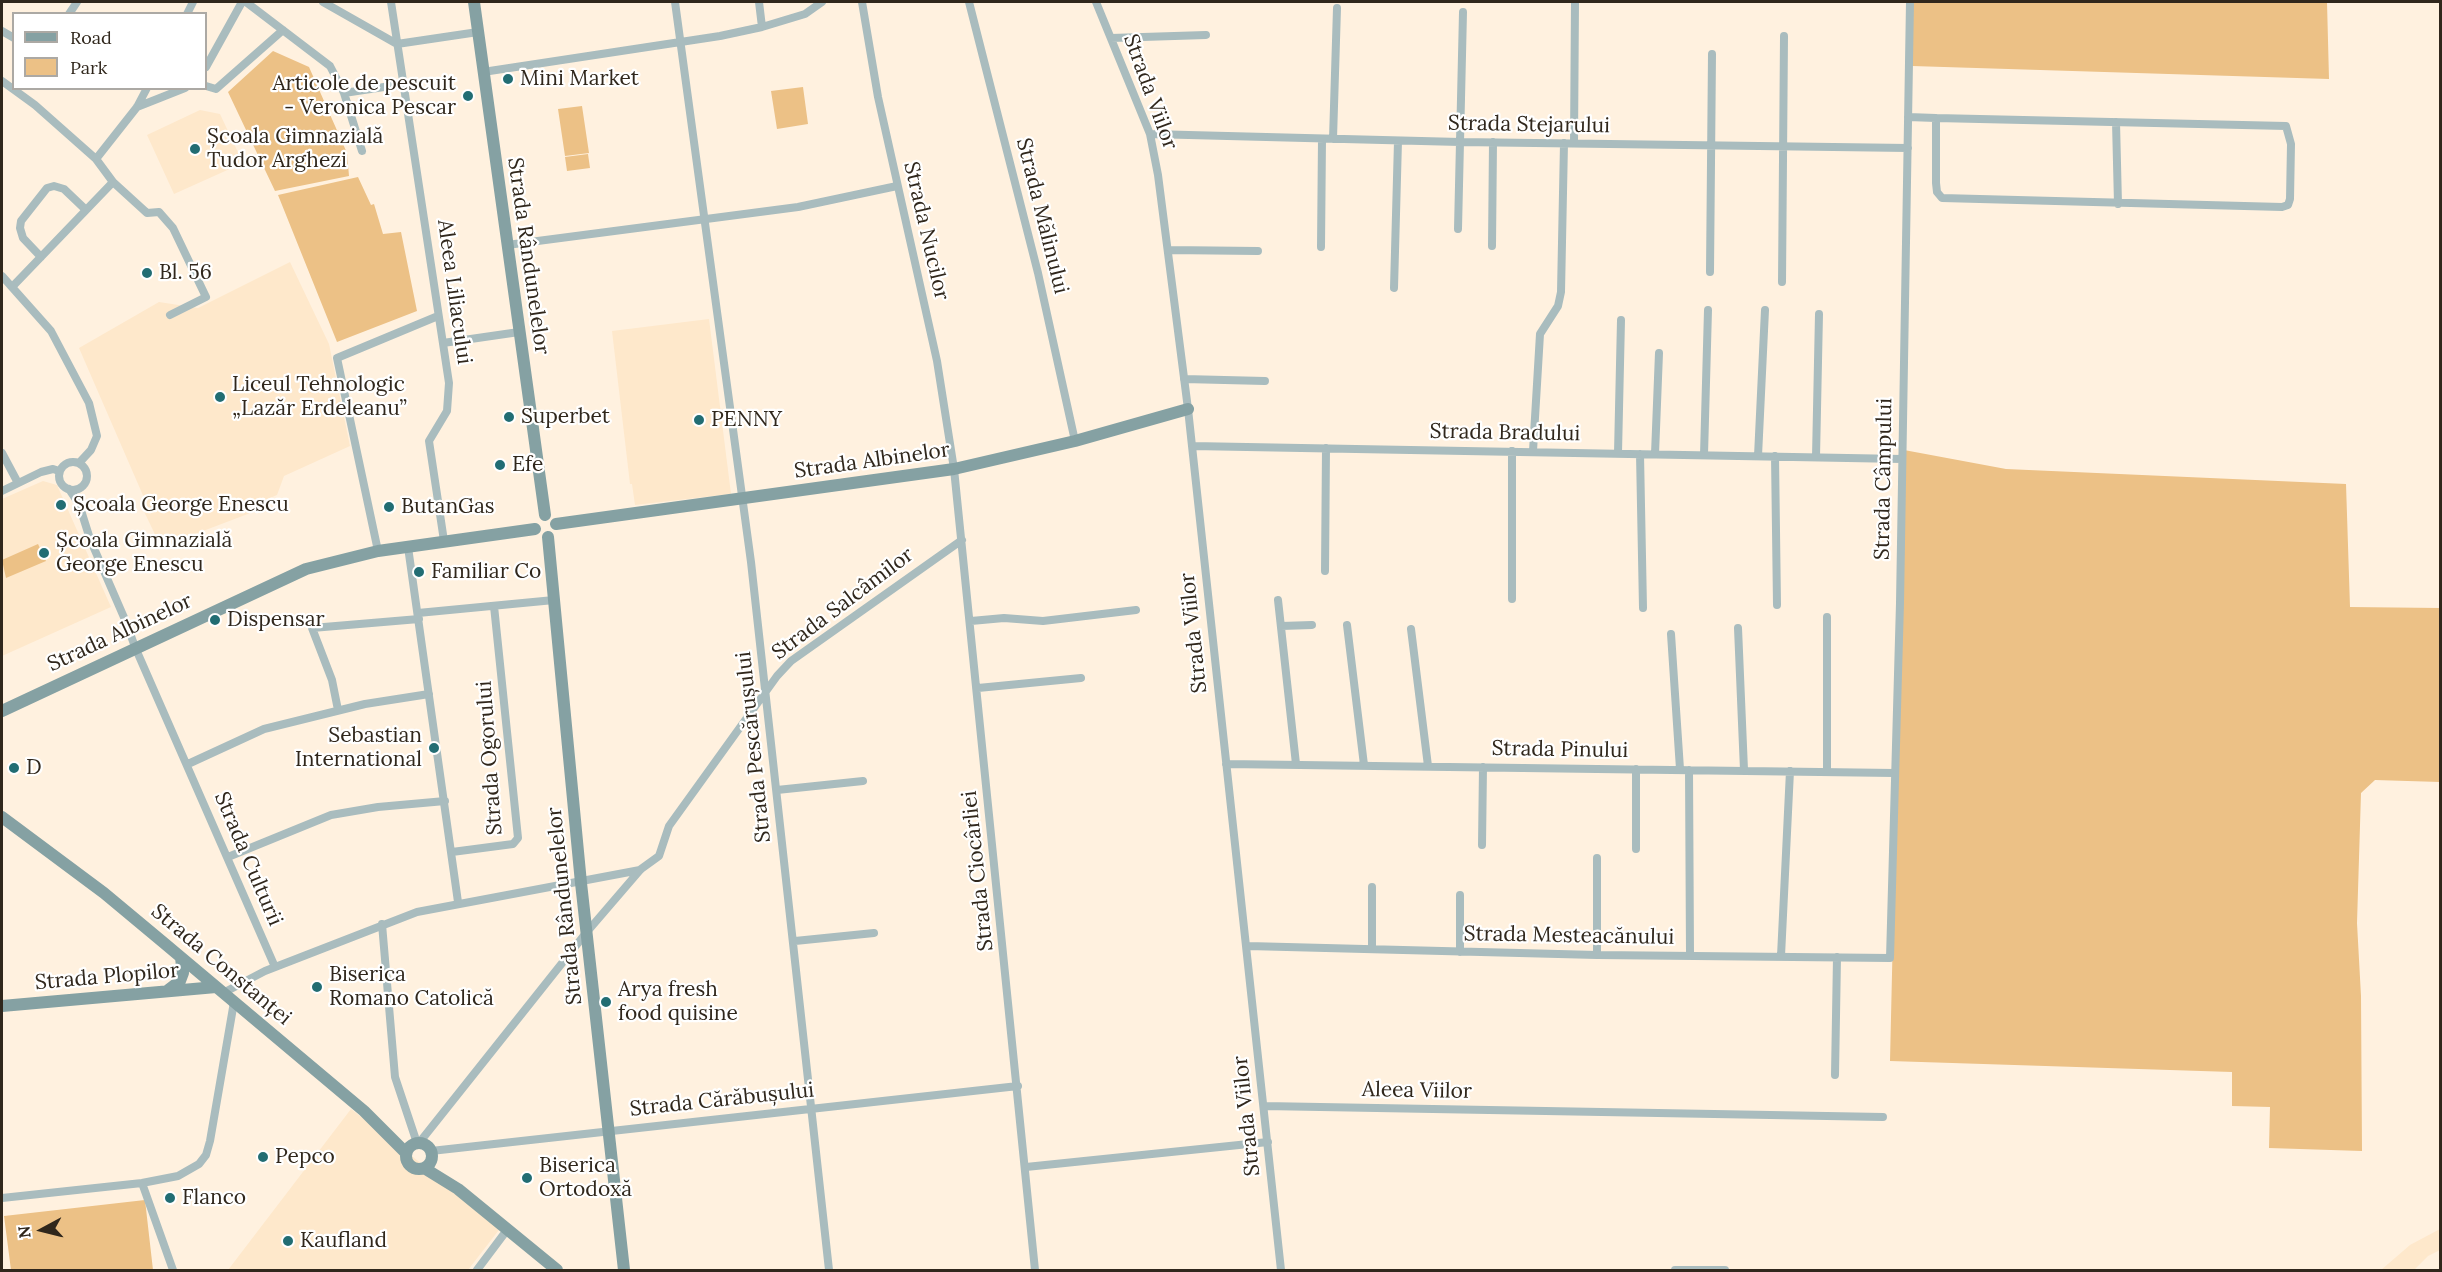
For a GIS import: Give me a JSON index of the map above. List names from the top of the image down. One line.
{"streets":{"street":["Strada Viilor","Strada Stejarului","Strada Mălinului","Strada Nucilor","Strada Rândunelelor","Aleea Liliacului","Strada Bradului","Strada Albinelor","Strada Câmpului","Strada Salcâmilor","Strada Pescărușului","Strada Pinului","Strada Ogorului","Strada Culturii","Strada Ciocârliei","Strada Mesteacănului","Strada Constanței","Strada Plopilor","Aleea Viilor","Strada Cărăbușului"]},"crossings":[["Strada Viilor","Strada Stejarului"],["Strada Viilor","Strada Bradului"],["Strada Viilor","Strada Albinelor"],["Strada Viilor","Strada Pinului"],["Strada Viilor","Strada Mesteacănului"],["Strada Viilor","Aleea Viilor"],["Strada Stejarului","Strada Câmpului"],["Strada Mălinului","Strada Albinelor"],["Strada Nucilor","Strada Albinelor"],["Strada Nucilor","Strada Ciocârliei"],["Strada Rândunelelor","Strada Albinelor"],["Strada Rândunelelor","Strada Cărăbușului"],["Aleea Liliacului","Strada Albinelor"],["Strada Bradului","Strada Câmpului"],["Strada Albinelor","Strada Pescărușului"],["Strada Albinelor","Strada Culturii"],["Strada Albinelor","Strada Ciocârliei"],["Strada Câmpului","Strada Pinului"],["Strada Câmpului","Strada Mesteacănului"],["Strada Salcâmilor","Strada Pescărușului"],["Strada Salcâmilor","Strada Ciocârliei"],["Strada Pescărușului","Strada Cărăbușului"],["Strada Ciocârliei","Strada Cărăbușului"],["Strada Constanței","Strada Plopilor"]],"places":["Mini Market","Articole de pescuit - Veronica Pescar","Școala Gimnazială Tudor Arghezi","Bl. 56","Liceul Tehnologic „Lazăr Erdeleanu”","Superbet","PENNY","Efe","Școala George Enescu","ButanGas","Școala Gimnazială George Enescu","Familiar Co","Dispensar","Sebastian International","D","Biserica Romano Catolică","Arya fresh food quisine","Pepco","Biserica Ortodoxă","Flanco","Kaufland"],"legend":["Road","Park"],"north":"left"}
